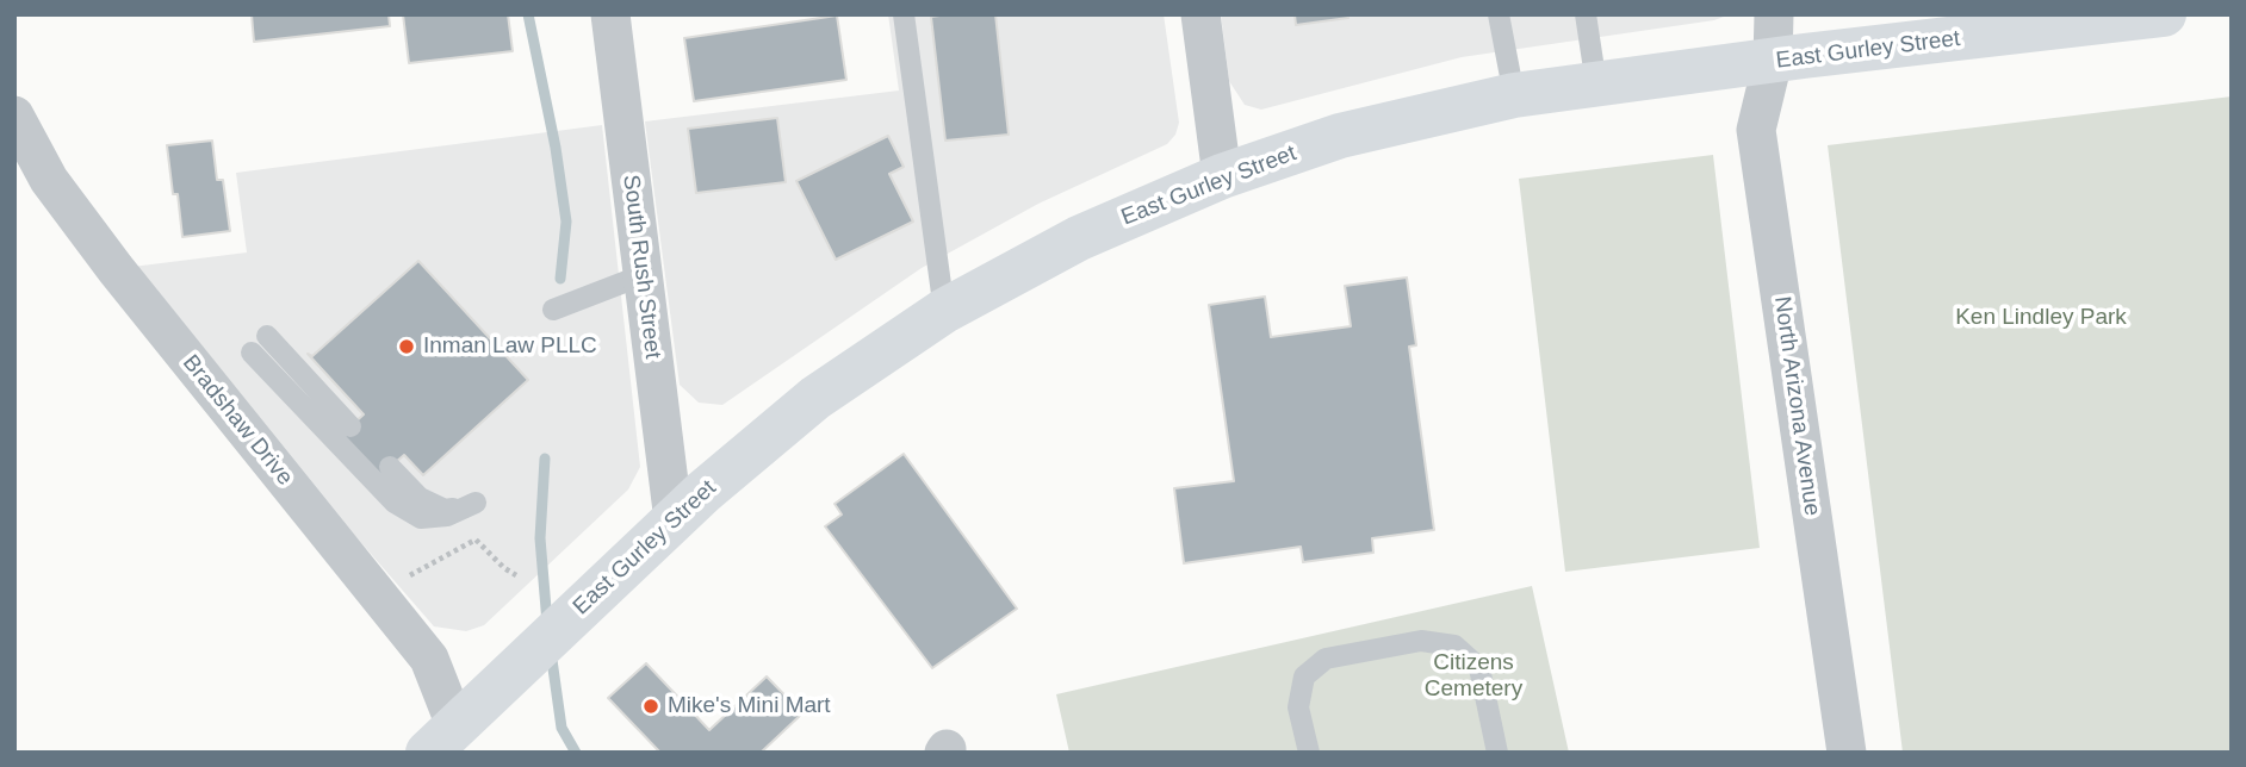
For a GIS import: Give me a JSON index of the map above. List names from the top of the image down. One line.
{"streets":{"main road":["East Gurley Street"],"street":["South Rush Street","North Arizona Avenue","Bradshaw Drive"]},"crossings":[["East Gurley Street","South Rush Street"],["East Gurley Street","North Arizona Avenue"],["East Gurley Street","Bradshaw Drive"]],"parks":["Ken Lindley Park","Citizens Cemetery"],"places":["Inman Law PLLC","Mike's Mini Mart"]}
